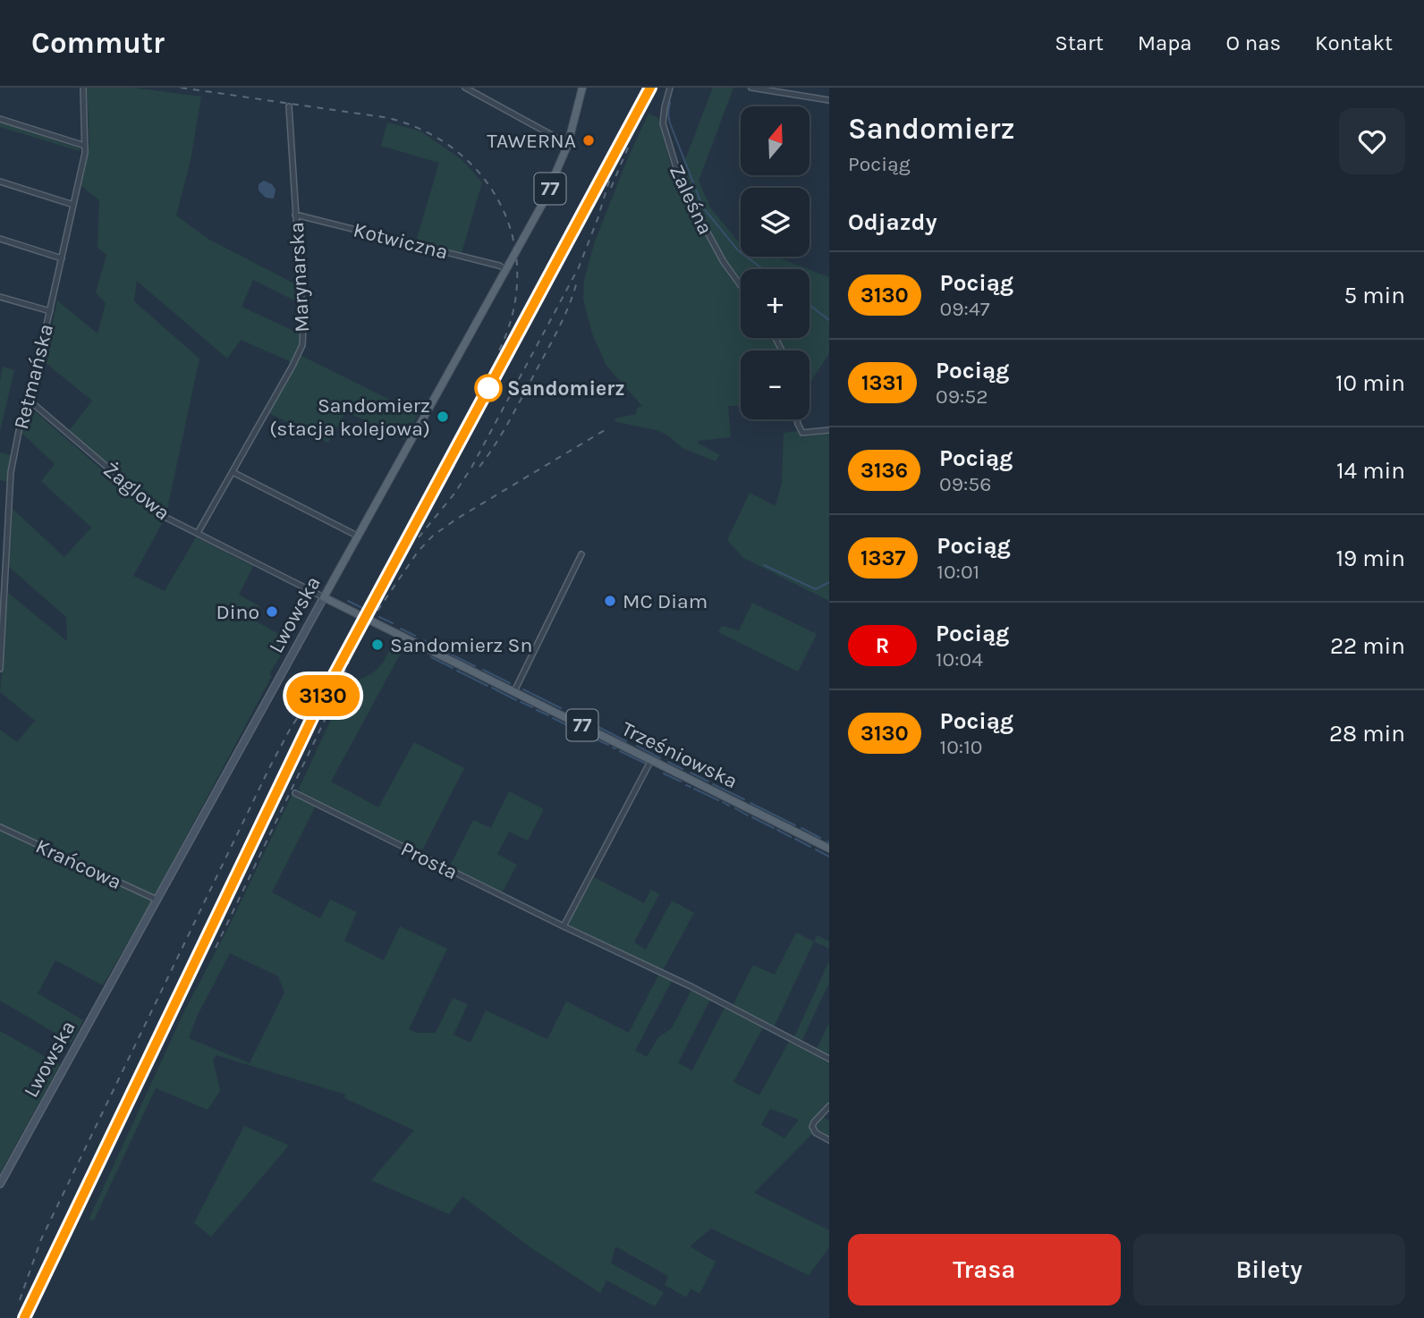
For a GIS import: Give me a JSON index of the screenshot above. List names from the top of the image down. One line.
{"streets":{"main road":["77","Lwowska","Trześniowska"],"street":["Zaleśna","Kotwiczna","Marynarska","Retmańska","Żaglowa","Prosta","Krańcowa"]},"crossings":[["Kotwiczna","Marynarska"],["Kotwiczna","Lwowska"],["Marynarska","Żaglowa"],["Retmańska","Żaglowa"],["Żaglowa","Lwowska"],["Żaglowa","Trześniowska"],["Lwowska","Trześniowska"],["Lwowska","Krańcowa"]],"places":["TAWERNA","Sandomierz","Sandomierz (stacja kolejowa)","MC Diam","Dino","Sandomierz Sn"],"north":"top","page":{"header":"Commutr","nav":["Start","Mapa","O nas","Kontakt"],"on_map":"3130","heading":[["Sandomierz","Pociąg"],"Odjazdy"],"map_buttons":["+","−"],"list":[{"mark":"3130","name":"Pociąg","note":"09:47","value":"5 min"},{"mark":"1331","name":"Pociąg","note":"09:52","value":"10 min"},{"mark":"3136","name":"Pociąg","note":"09:56","value":"14 min"},{"mark":"1337","name":"Pociąg","note":"10:01","value":"19 min"},{"mark":"R","name":"Pociąg","note":"10:04","value":"22 min"},{"mark":"3130","name":"Pociąg","note":"10:10","value":"28 min"}],"buttons":["Trasa","Bilety"]}}
